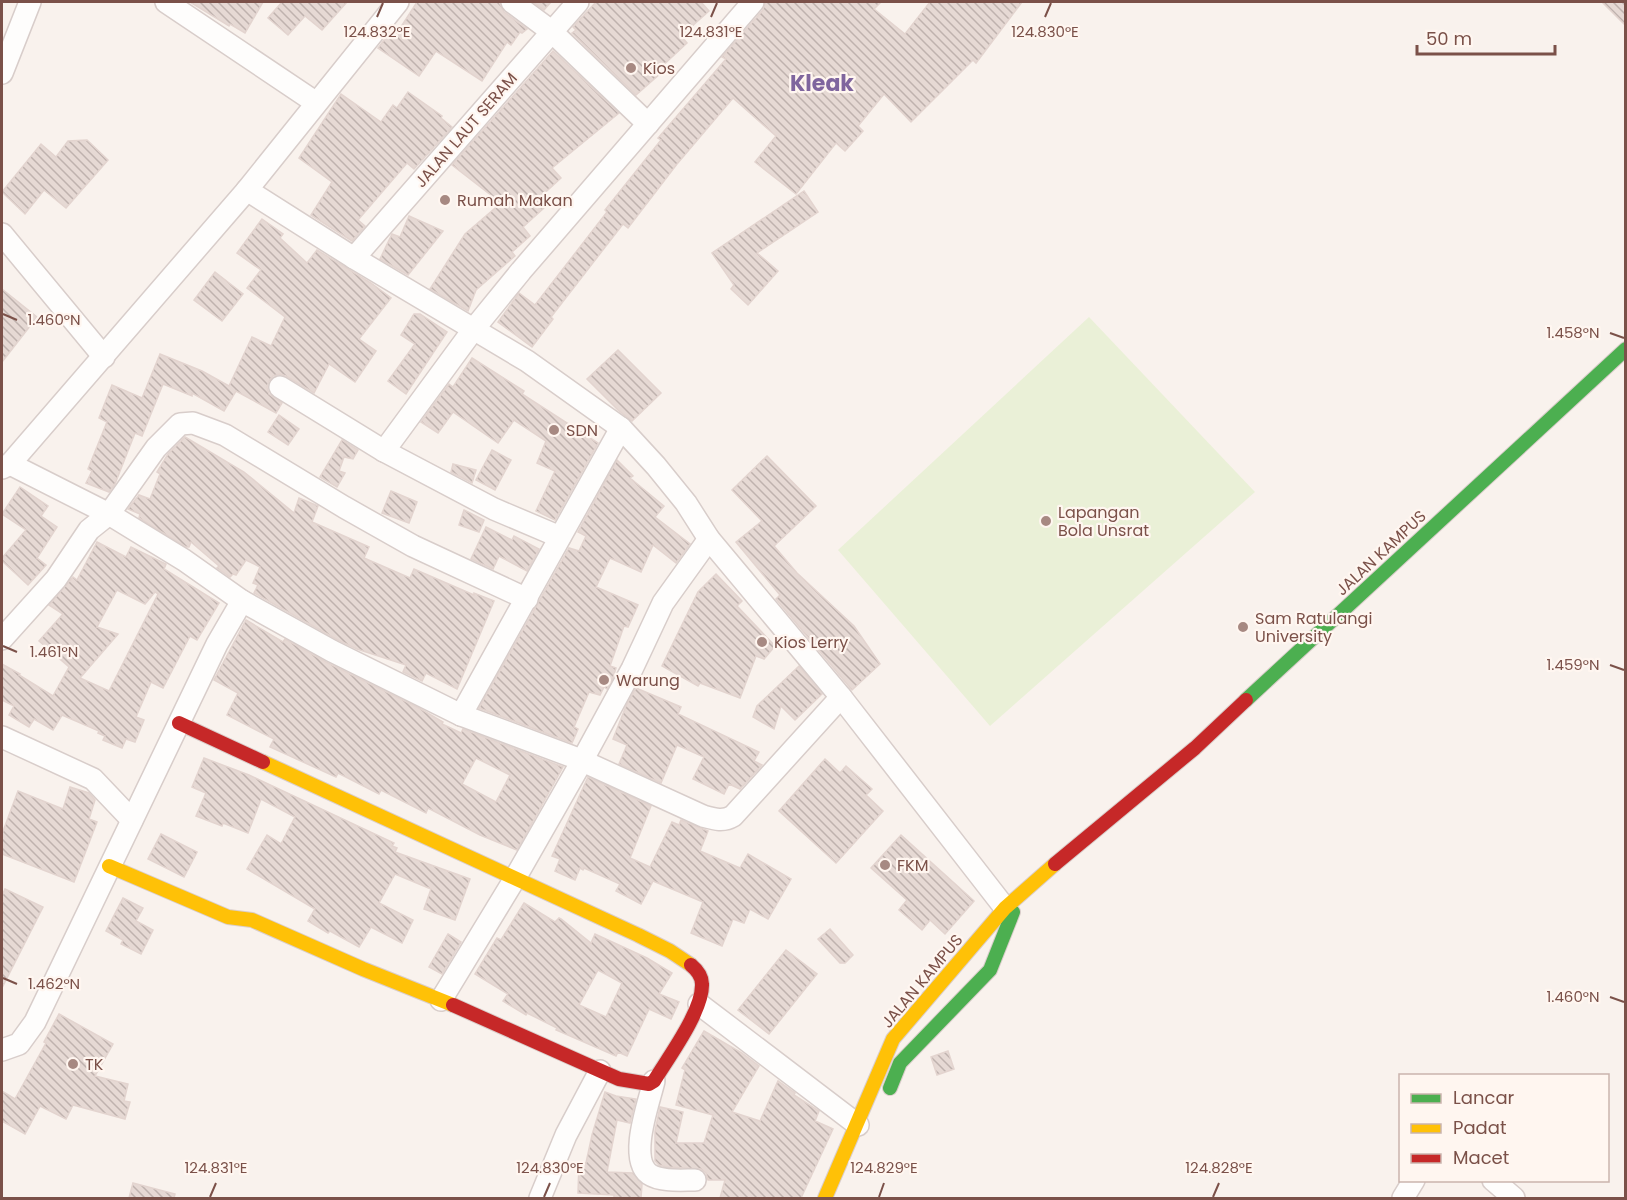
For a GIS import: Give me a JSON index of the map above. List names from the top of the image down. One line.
{"streets":{"street":["JALAN LAUT SERAM","JALAN KAMPUS"]},"districts":["Kleak"],"places":["Kios","Rumah Makan","SDN","Lapangan Bola Unsrat","Sam Ratulangi University","Kios Lerry","Warung","FKM","TK"],"legend":["Lancar","Padat","Macet"],"scale_bar":"50 m","coordinates":["124.832°E","124.831°E","124.830°E","1.460°N","1.458°N","1.461°N","1.459°N","1.462°N","124.829°E","124.828°E"]}
